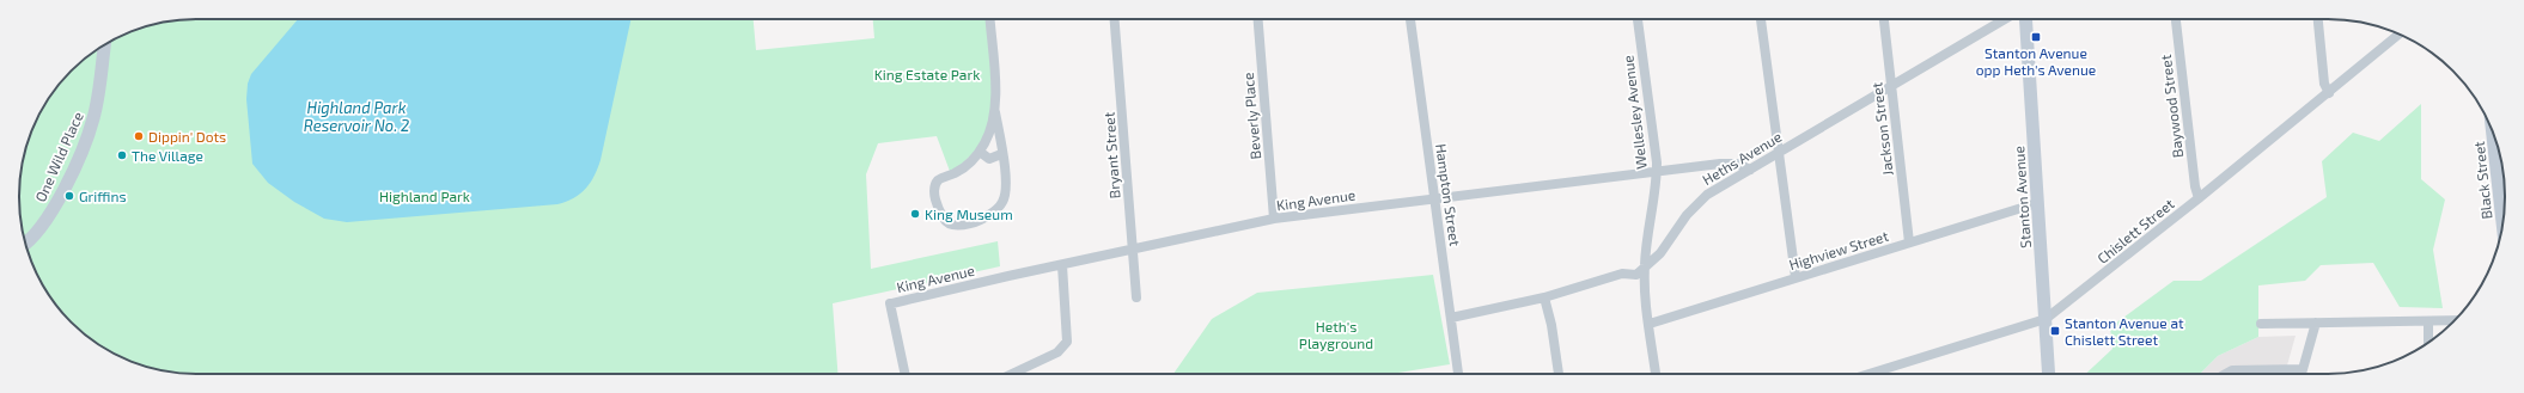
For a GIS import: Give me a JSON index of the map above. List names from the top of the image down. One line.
{"streets":{"street":["Baywood Street","Wellesley Avenue","Beverly Place","Jackson Street","Bryant Street","One Wild Place","Heths Avenue","Black Street","Hampton Street","Stanton Avenue","King Avenue","Chislett Street","Highview Street"]},"crossings":[["Baywood Street","Chislett Street"],["Wellesley Avenue","Heths Avenue"],["Wellesley Avenue","King Avenue"],["Wellesley Avenue","Highview Street"],["Beverly Place","King Avenue"],["Jackson Street","Heths Avenue"],["Jackson Street","Highview Street"],["Bryant Street","King Avenue"],["Heths Avenue","Hampton Street"],["Heths Avenue","King Avenue"],["Hampton Street","King Avenue"],["Stanton Avenue","Chislett Street"],["Stanton Avenue","Highview Street"]],"water":["Highland Park Reservoir No. 2"],"parks":["King Estate Park","Highland Park","Heth's Playground"],"places":{"transit":["Stanton Avenue opp Heth's Avenue","Stanton Avenue at Chislett Street"],"other":["Dippin' Dots","The Village","Griffins","King Museum"]}}
